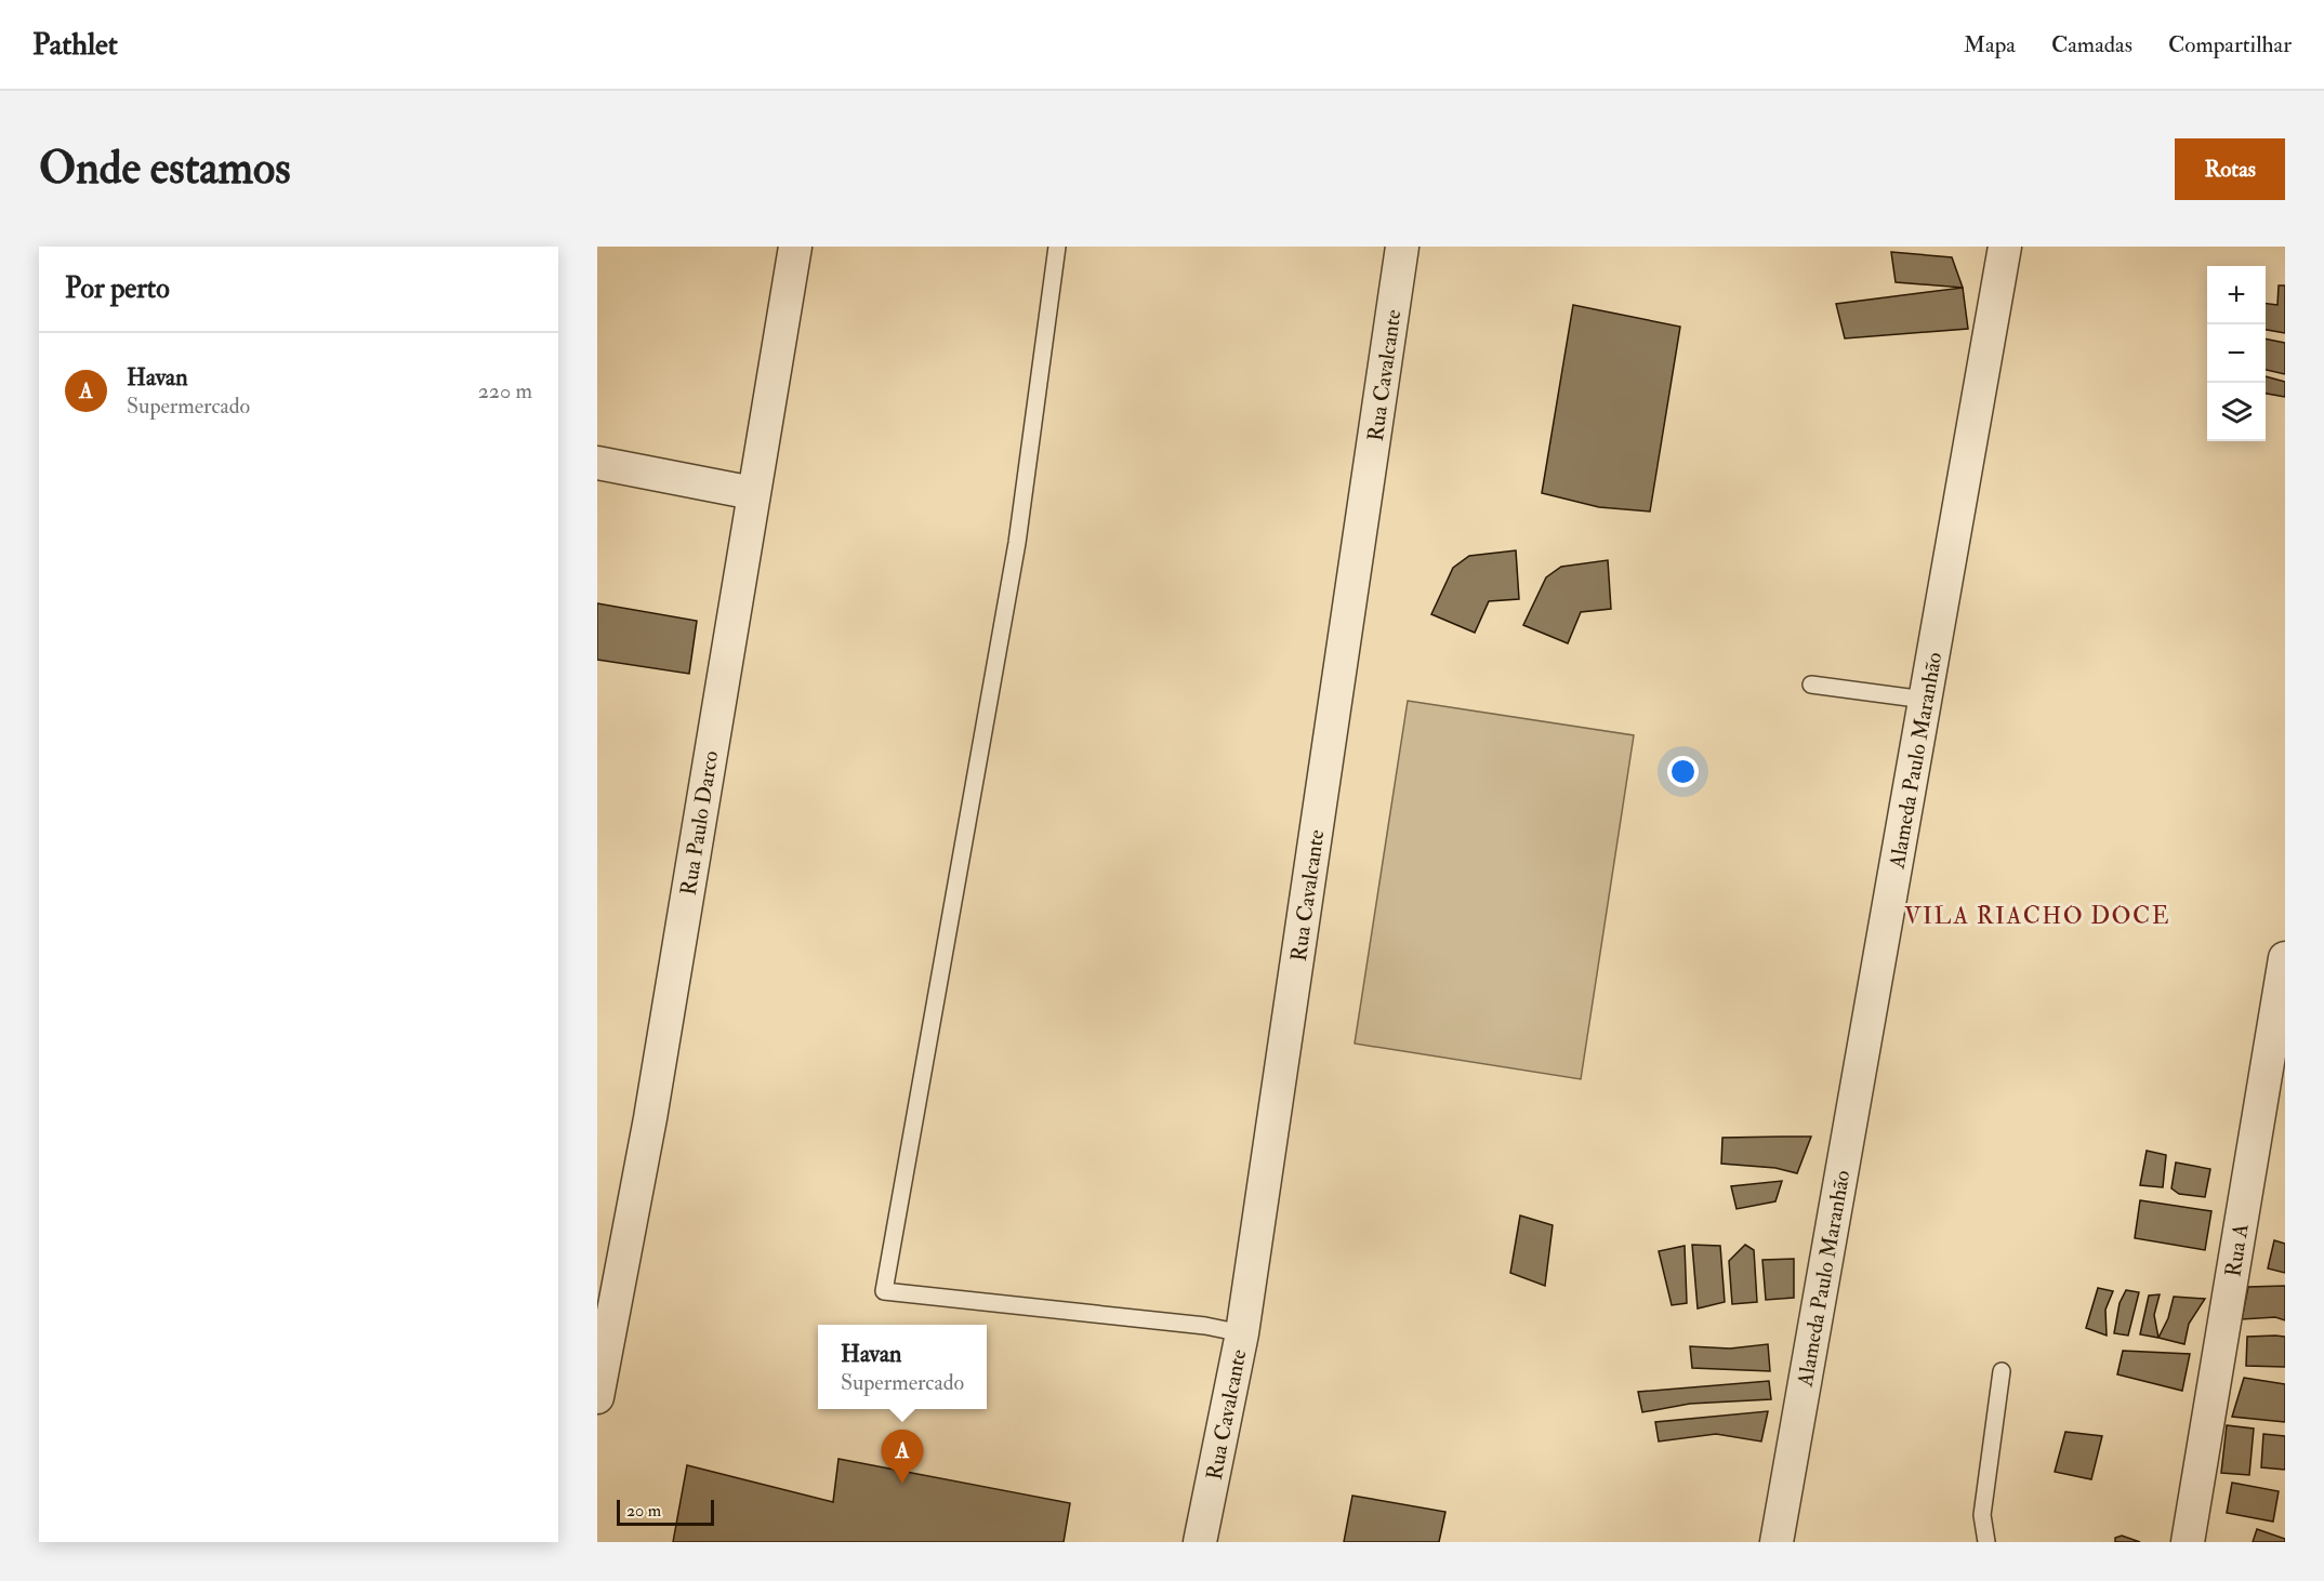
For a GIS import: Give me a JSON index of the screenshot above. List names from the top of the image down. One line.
{"streets":{"street":["Rua Cavalcante","Alameda Paulo Maranhão","Rua Paulo Darco","Rua A"]},"districts":["VILA RIACHO DOCE"],"scale_bar":"20 m","page":{"header":"Pathlet","nav":["Mapa","Camadas","Compartilhar"],"buttons":"Rotas","title":"Onde estamos","heading":"Por perto","map_buttons":["+","−"],"list":[{"mark":"A","name":"Havan","note":"Supermercado","value":"220 m"}],"popup":["Havan","Supermercado"],"pins":"A","scale":"20 m"}}
